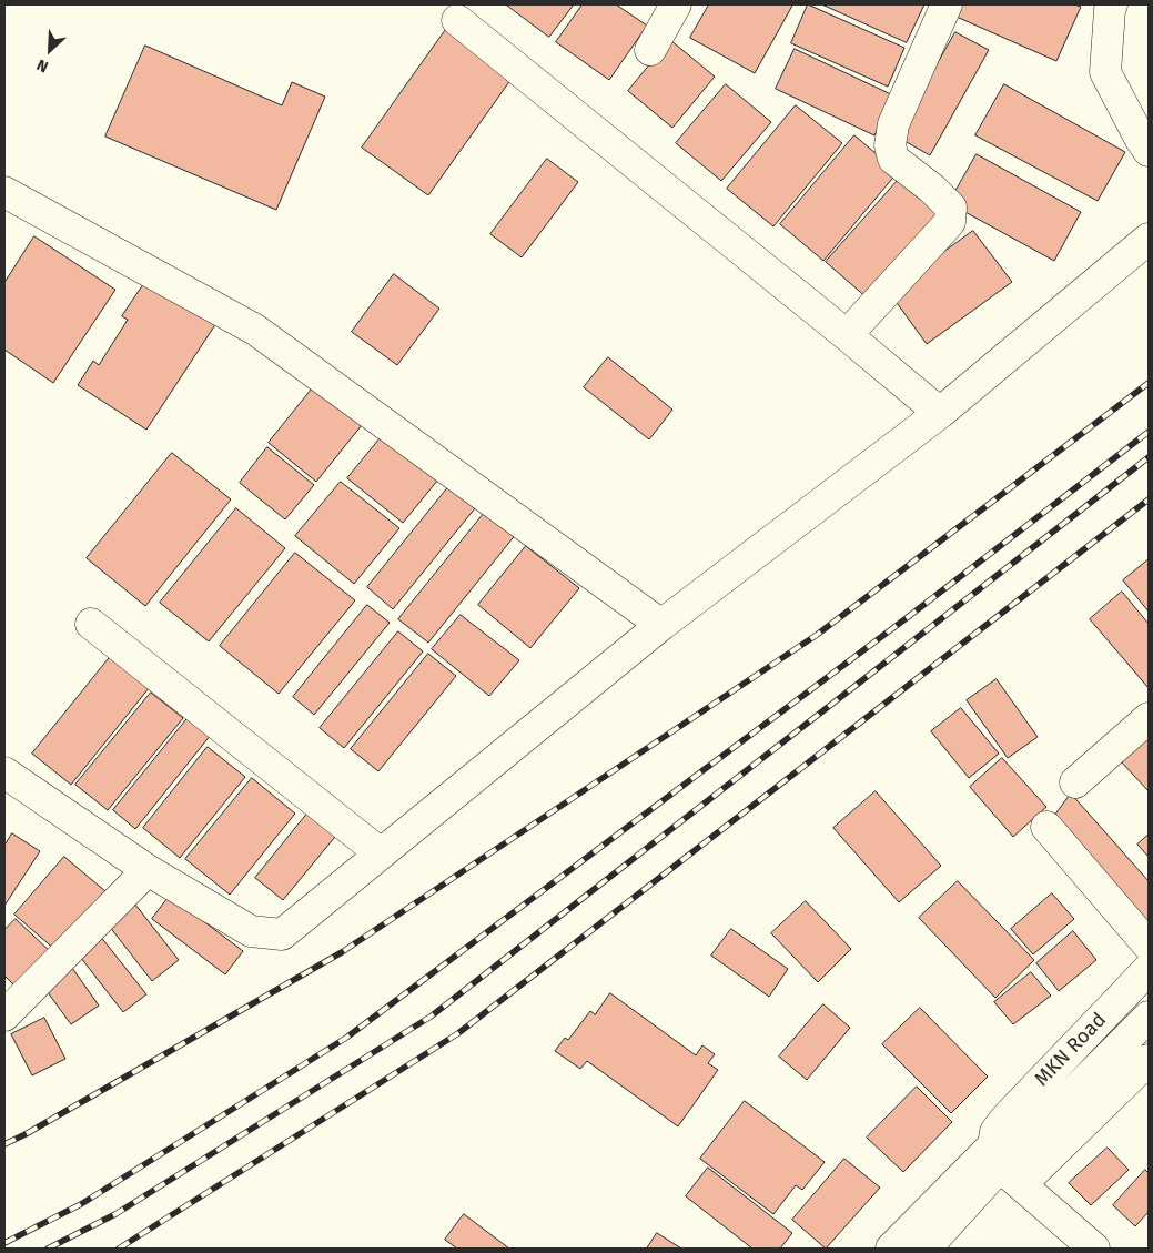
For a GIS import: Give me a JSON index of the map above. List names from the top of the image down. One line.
{"streets":{"street":["MKN Road"]},"north":"bottom left"}
